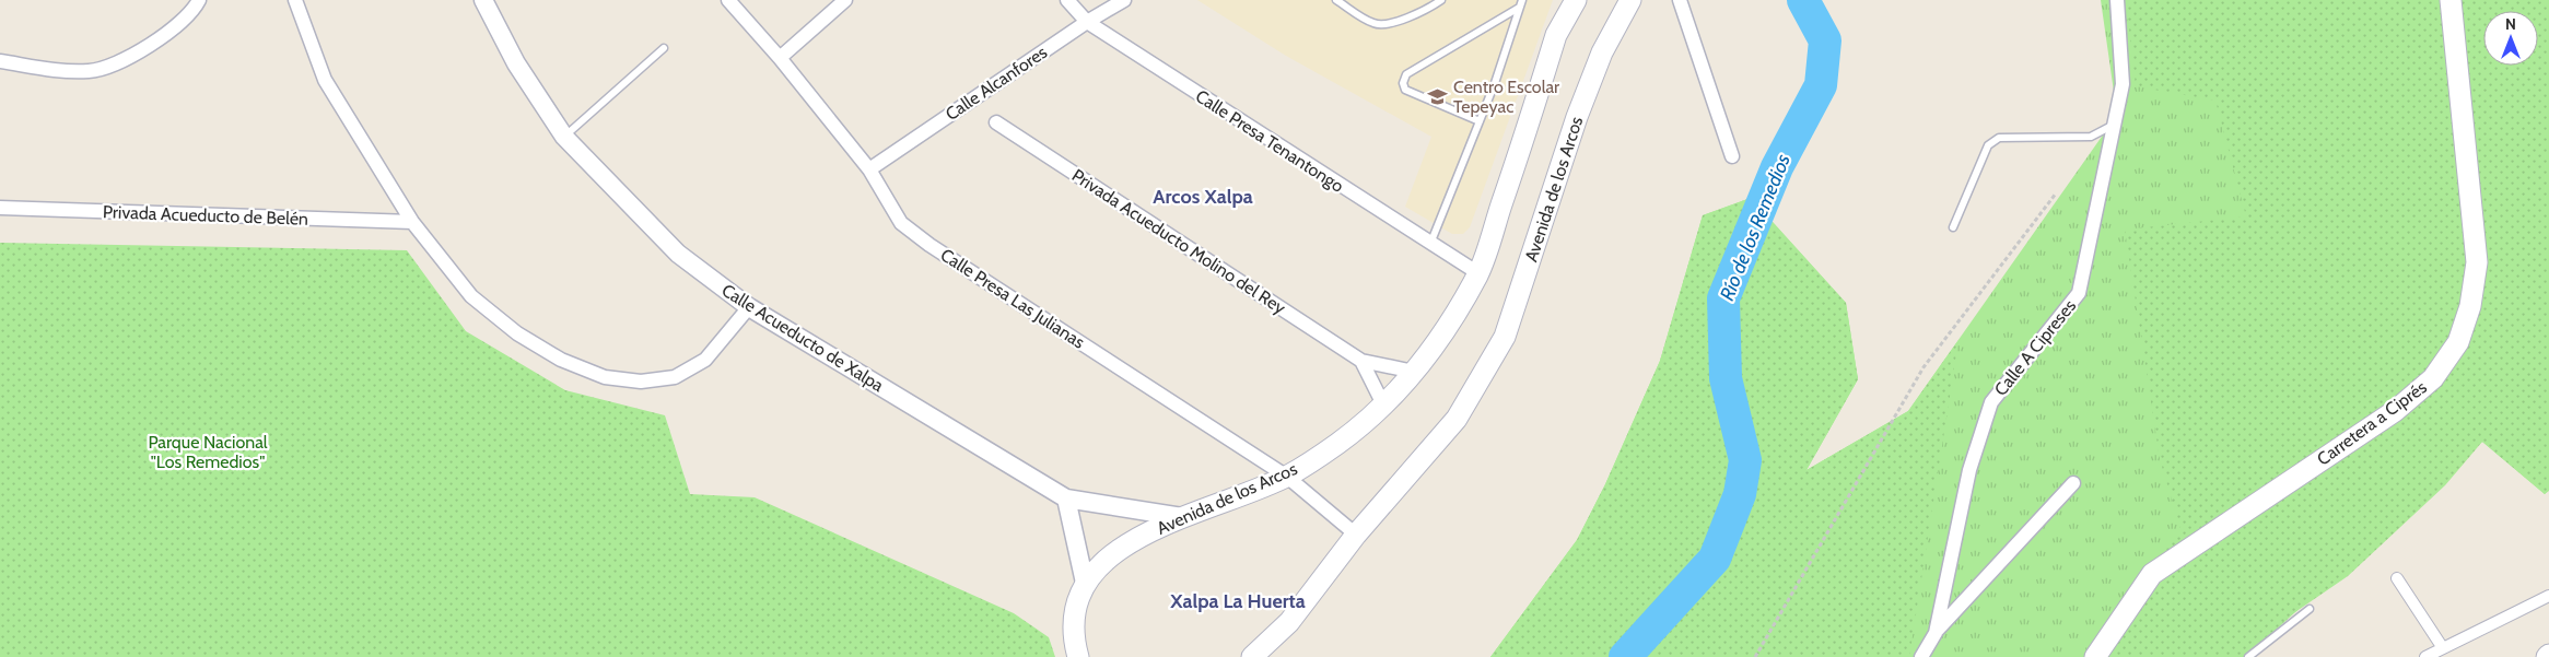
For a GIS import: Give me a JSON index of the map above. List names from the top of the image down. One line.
{"streets":{"main road":["Avenida de los Arcos","Carretera a Ciprés"],"street":["Calle Alcanfores","Calle Presa Tenantongo","Privada Acueducto de Belén","Privada Acueducto Molino del Rey","Calle Presa Las Julianas","Calle Acueducto de Xalpa","Calle A Cipreses"]},"crossings":[["Calle Alcanfores","Calle Presa Tenantongo"],["Calle Alcanfores","Calle Presa Las Julianas"],["Calle Presa Tenantongo","Avenida de los Arcos"],["Avenida de los Arcos","Privada Acueducto Molino del Rey"],["Avenida de los Arcos","Calle Presa Las Julianas"],["Avenida de los Arcos","Calle Acueducto de Xalpa"]],"districts":["Arcos Xalpa","Xalpa La Huerta"],"water":["Río de los Remedios"],"parks":["Parque Nacional \"Los Remedios\""],"places":{"school or university":["Centro Escolar Tepeyac"]},"north":"top"}
